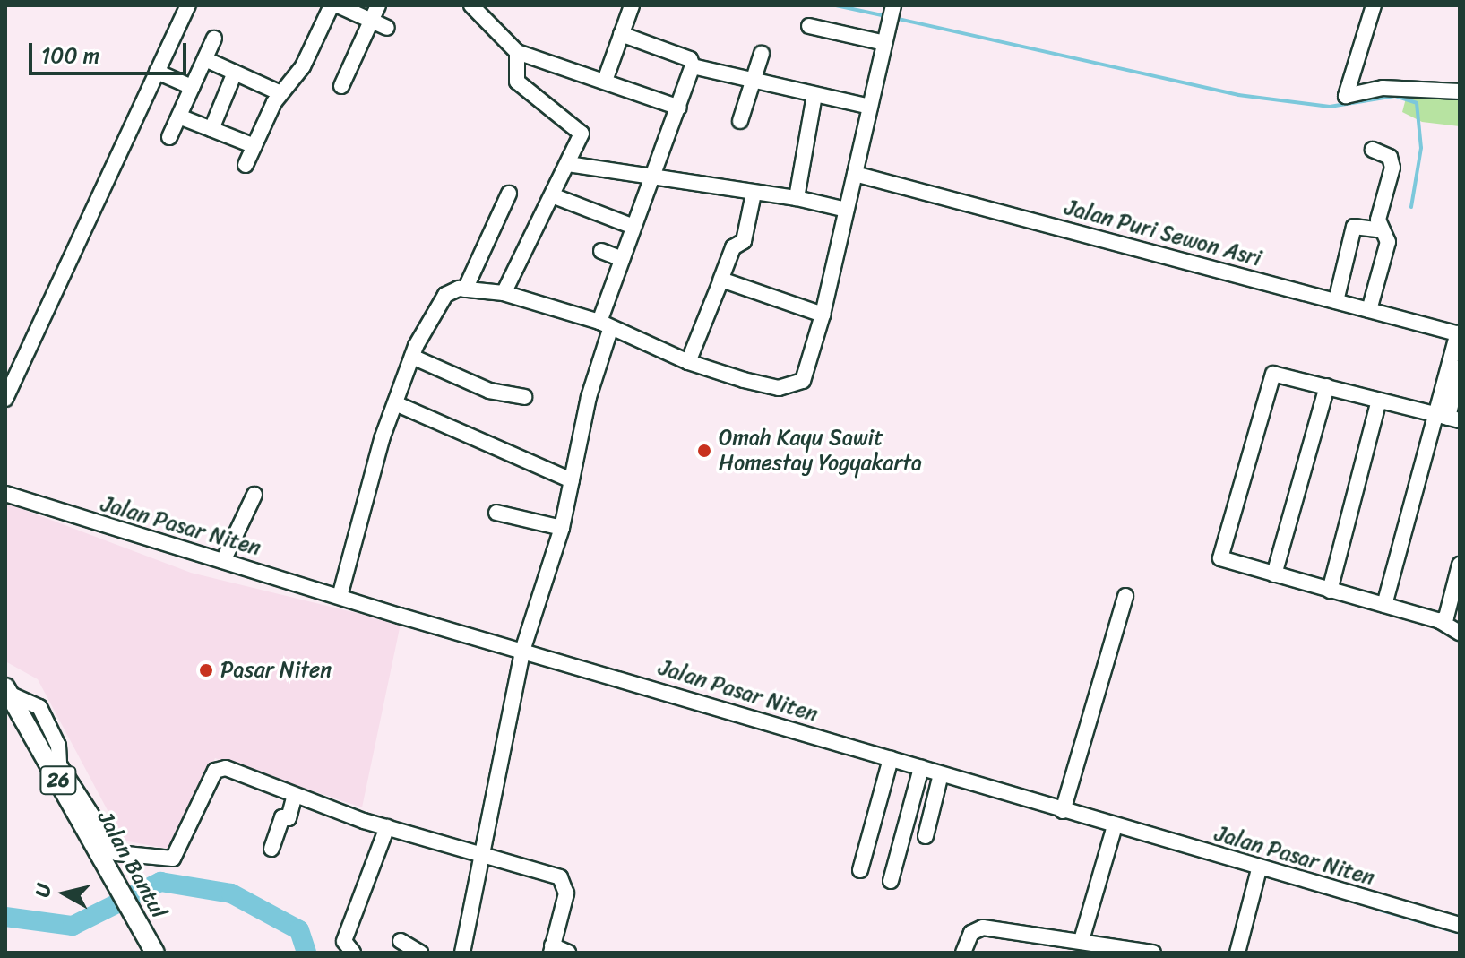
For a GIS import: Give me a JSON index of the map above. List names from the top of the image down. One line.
{"streets":{"main road":["26","Jalan Bantul"],"street":["Jalan Puri Sewon Asri","Jalan Pasar Niten"]},"places":["Omah Kayu Sawit Homestay Yogyakarta","Pasar Niten"],"scale_bar":"100 m","north":"left"}
